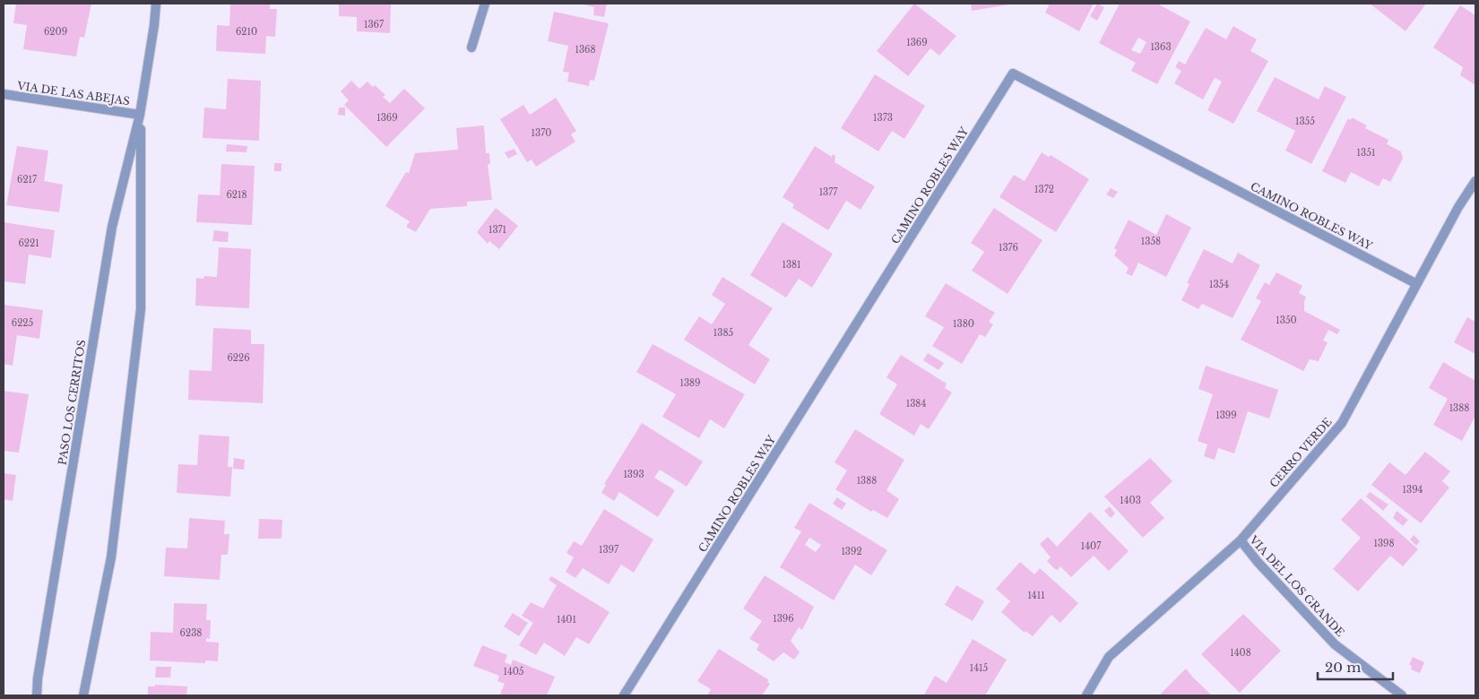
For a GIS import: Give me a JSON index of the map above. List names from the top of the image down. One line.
{"streets":{"street":["VIA DE LAS ABEJAS","CAMINO ROBLES WAY","PASO LOS CERRITOS","CERRO VERDE","VIA DEL LOS GRANDE"]},"crossings":[["VIA DE LAS ABEJAS","PASO LOS CERRITOS"],["CAMINO ROBLES WAY","CERRO VERDE"],["CERRO VERDE","VIA DEL LOS GRANDE"]],"house_numbers":["1367","6209","6210","1369","1363","1368","1369","1373","1355","1370","1351","6217","1372","1377","6218","1371","1358","6221","1376","1381","1354","1350","6225","1380","1385","6226","1389","1384","1388","1399","1393","1388","1394","1403","1398","1407","1397","1392","1411","1396","1401","6238","1408","1415","1405"],"scale_bar":"20 m"}
